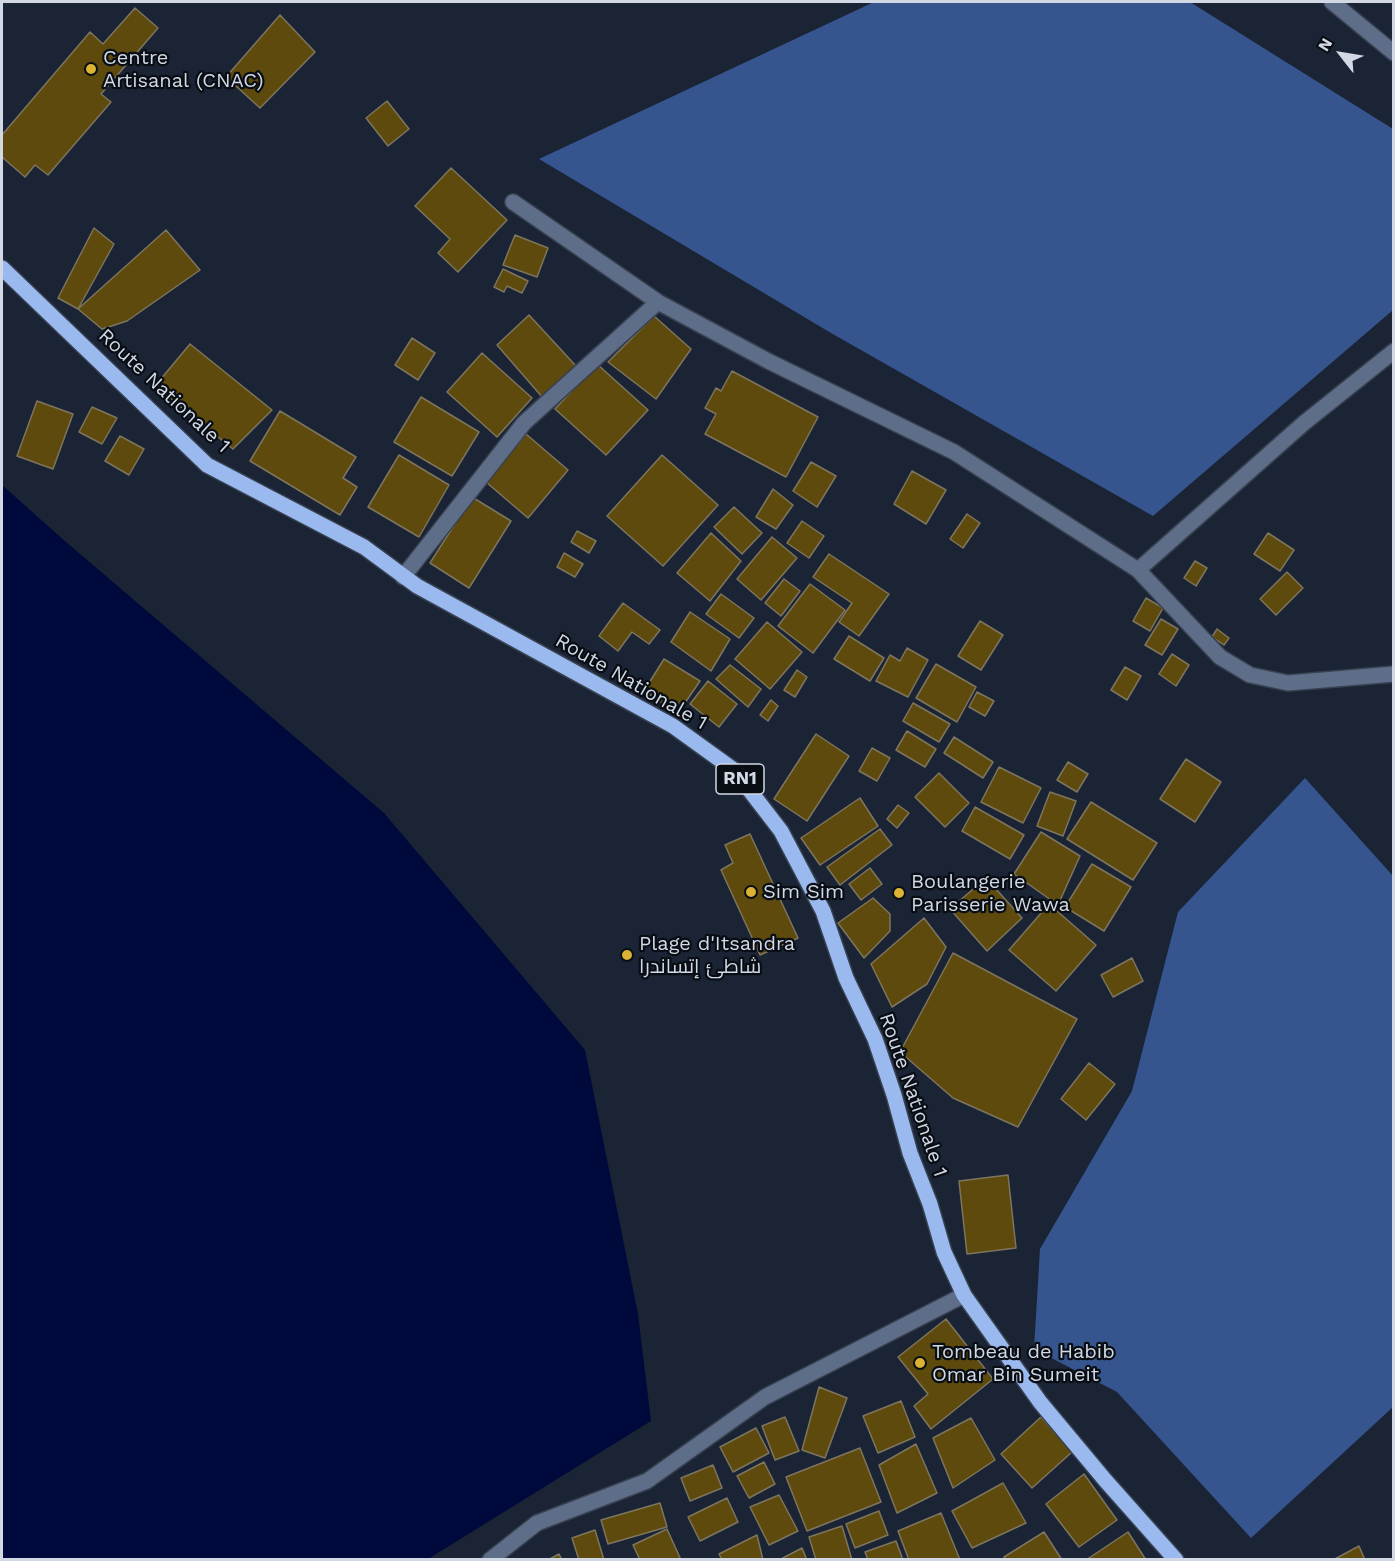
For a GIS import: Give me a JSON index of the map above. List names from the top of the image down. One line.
{"streets":{"main road":["Route Nationale 1","RN1"]},"places":["Centre Artisanal (CNAC)","Sim Sim","Boulangerie Parisserie Wawa","Plage d'Itsandra شاطئ إتساندرا","Tombeau de Habib Omar Bin Sumeit"],"north":"top left"}
